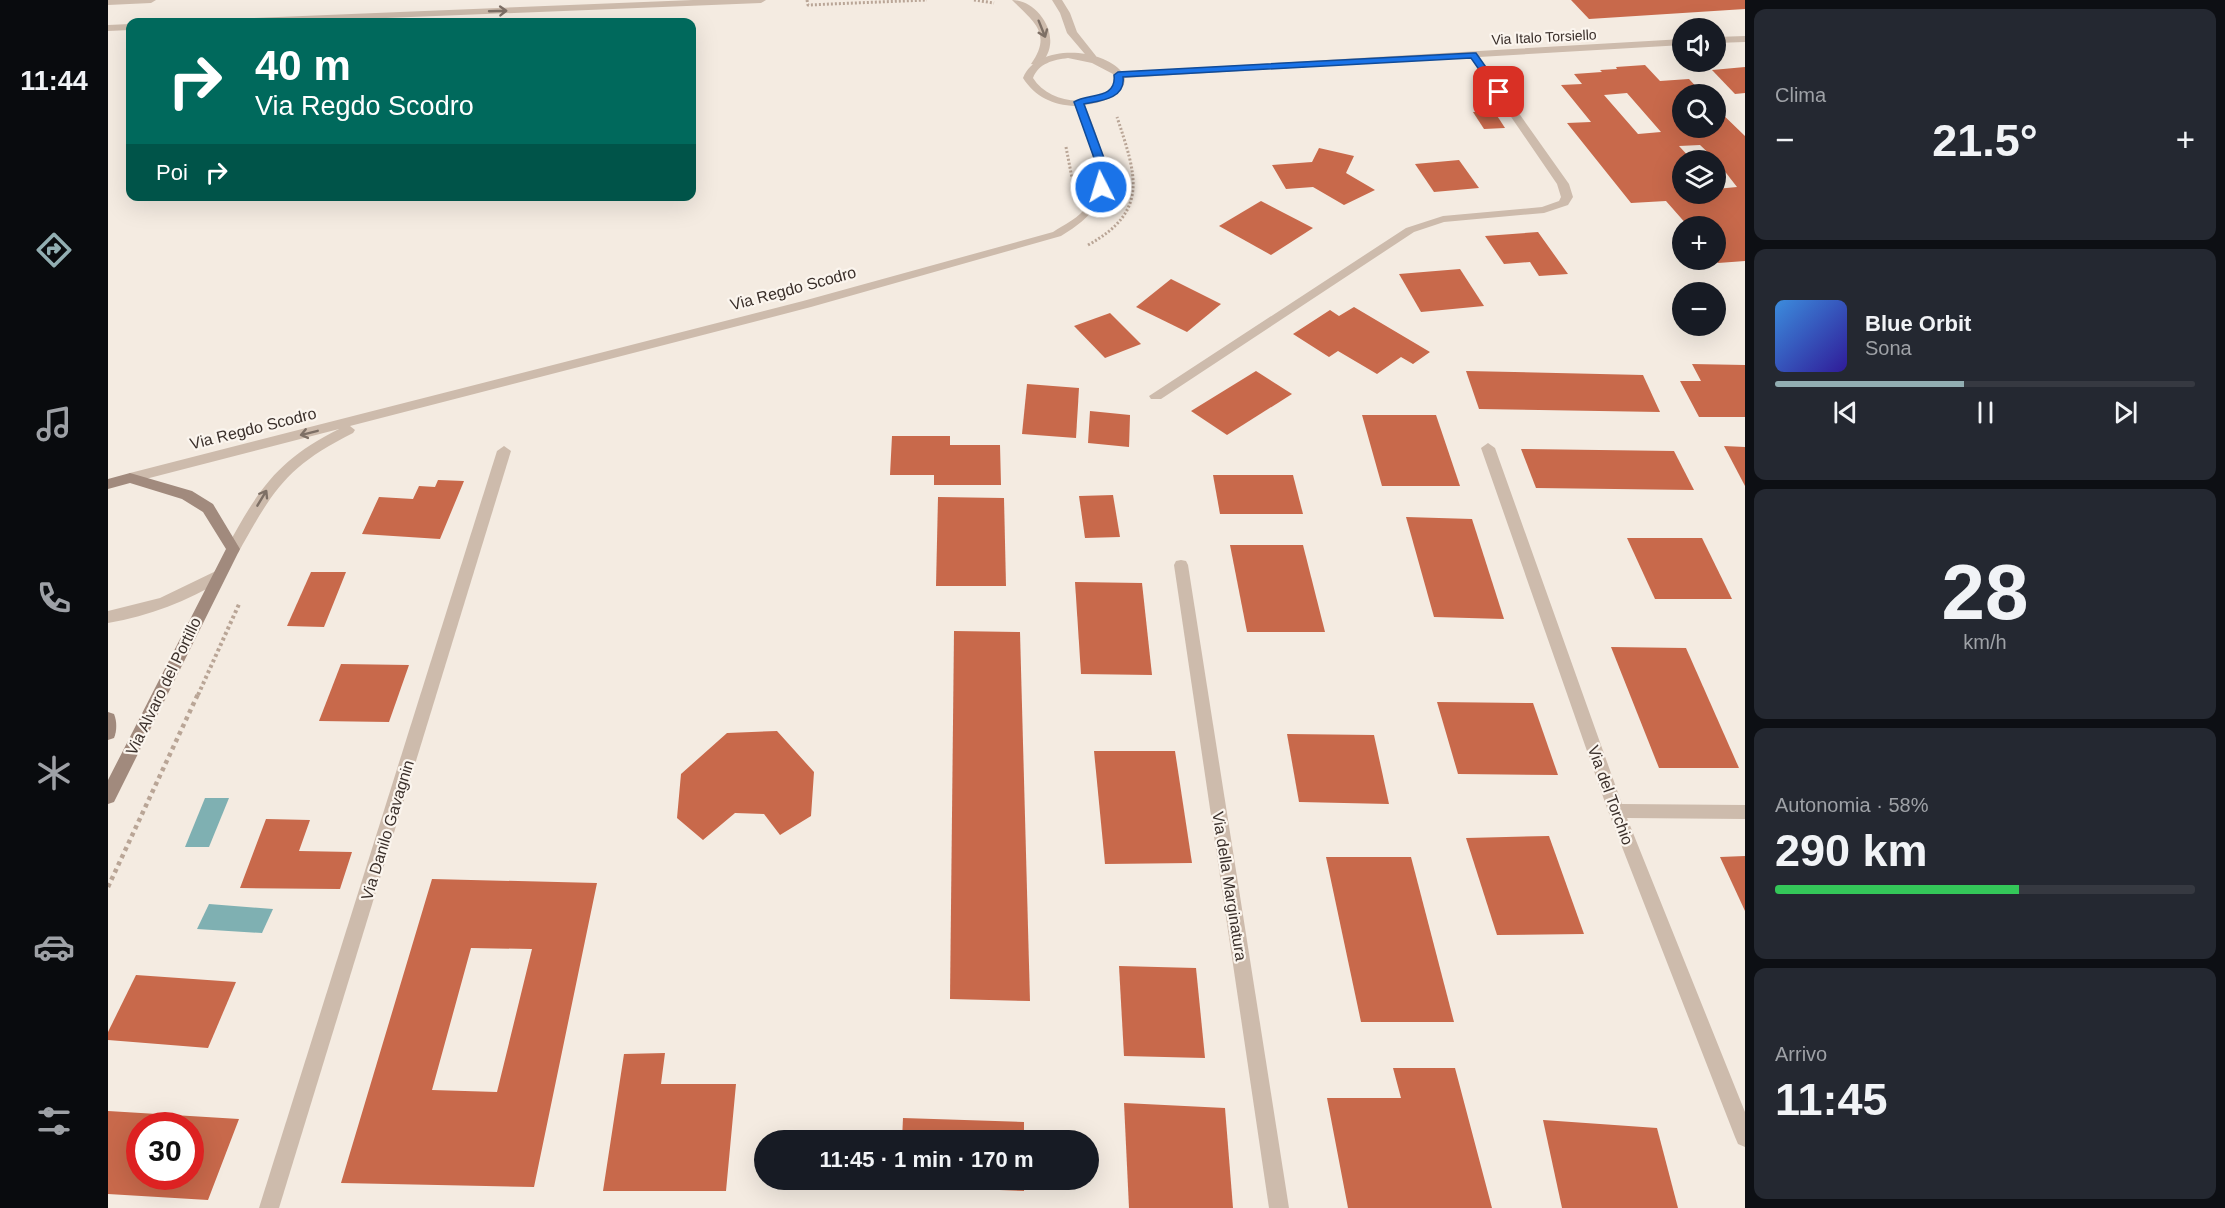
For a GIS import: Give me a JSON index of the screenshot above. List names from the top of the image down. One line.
{"streets":{"street":["Via Italo Torsiello","Via Regdo Scodro","Via Alvaro del Portillo","Via del Torchio","Via Danilo Gavagnin","Via della Marginatura"]},"crossings":[["Via Regdo Scodro","Via Alvaro del Portillo"]],"page":{"tabs":"11:44","tile":["Clima",["28","km/h"],["Autonomia · 58%","290 km"],["Arrivo","11:45"]],"map_buttons":["+","−"],"turn":["40 m","Via Regdo Scodro"],"heat":["−","21.5°","+"],"then":"Poi","song":["Blue Orbit","Sona"],"limit":"30","trip":"11:45 · 1 min · 170 m"}}
